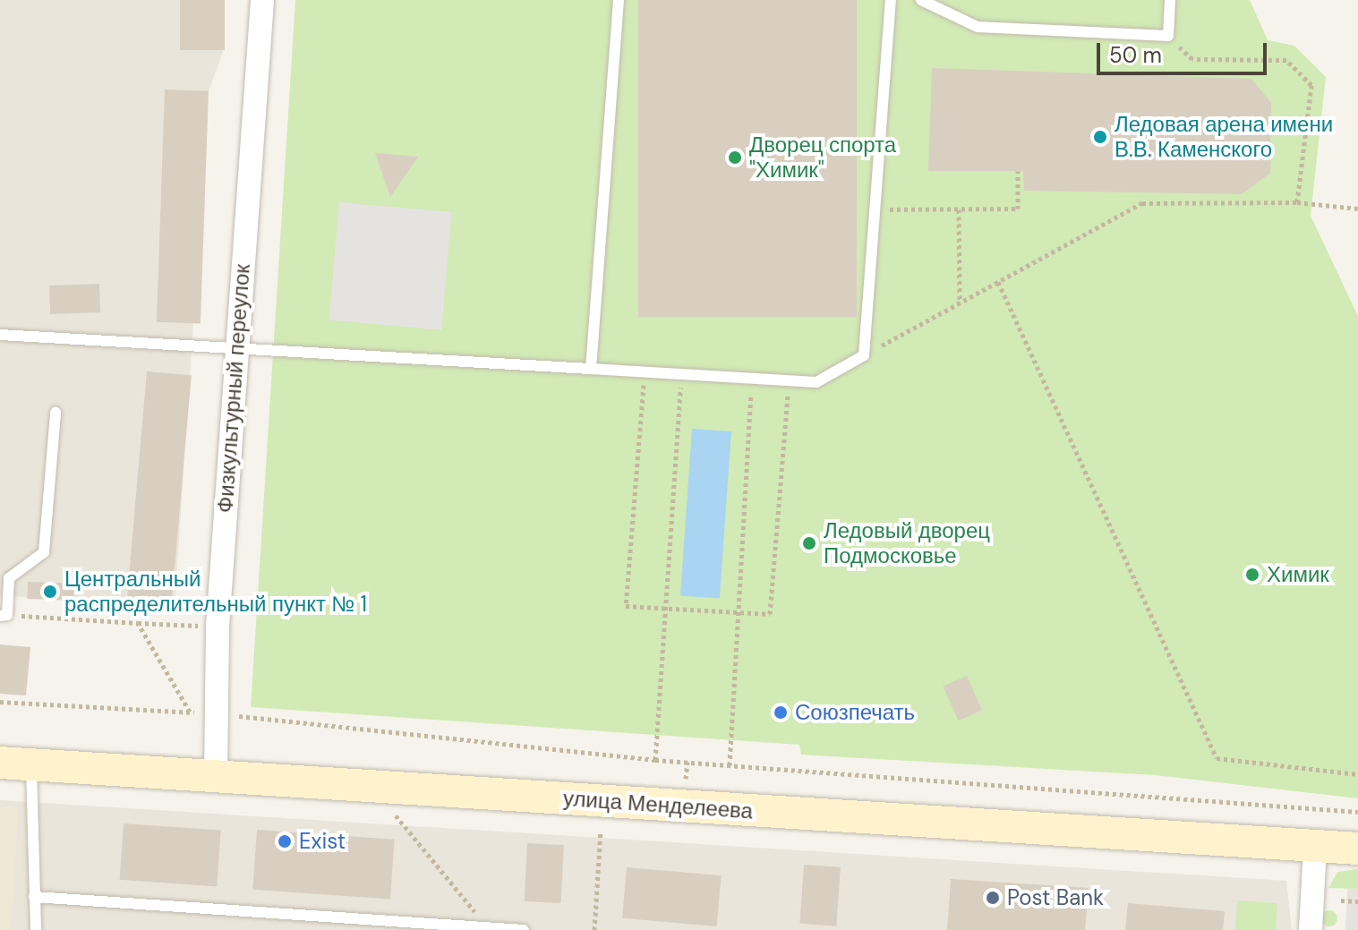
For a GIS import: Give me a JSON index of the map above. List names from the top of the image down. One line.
{"streets":{"main road":["улица Менделеева"],"street":["Физкультурный переулок"]},"crossings":[["Физкультурный переулок","улица Менделеева"]],"places":["Ледовая арена имени В.В. Каменского","Дворец спорта \"Химик\"","Ледовый дворец Подмосковье","Химик","Центральный распределительный пункт № 1","Союзпечать","Exist","Post Bank"],"scale_bar":"50 m"}
